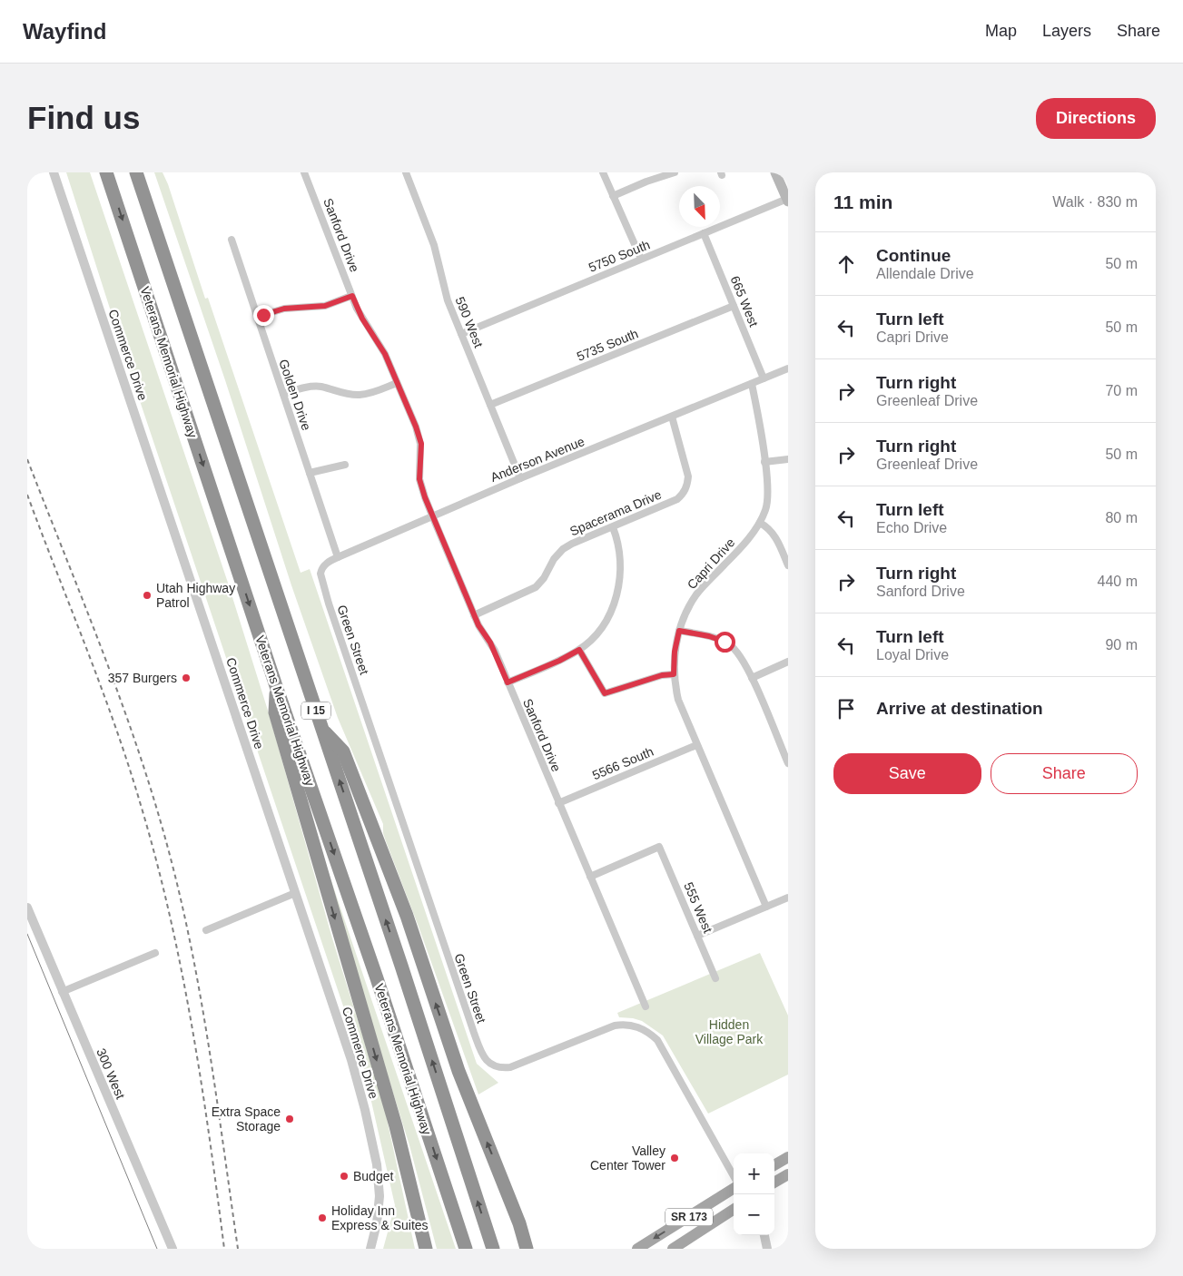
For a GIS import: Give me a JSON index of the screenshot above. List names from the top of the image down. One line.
{"streets":{"highway":["Veterans Memorial Highway","I 15"],"main road":["SR 173"],"street":["Sanford Drive","5750 South","665 West","590 West","5735 South","Commerce Drive","Golden Drive","Anderson Avenue","Spacerama Drive","Capri Drive","Green Street","5566 South","555 West","300 West"]},"crossings":[["Sanford Drive","Anderson Avenue"],["Sanford Drive","Spacerama Drive"],["Sanford Drive","5566 South"],["Sanford Drive","555 West"],["5750 South","665 West"],["5750 South","590 West"],["665 West","5735 South"],["665 West","Anderson Avenue"],["590 West","5735 South"],["590 West","Anderson Avenue"],["Golden Drive","Anderson Avenue"],["Anderson Avenue","Spacerama Drive"],["Anderson Avenue","Capri Drive"],["Anderson Avenue","Green Street"],["Capri Drive","5566 South"]],"parks":["Hidden Village Park"],"places":["Utah Highway Patrol","357 Burgers","Extra Space Storage","Valley Center Tower","Budget","Holiday Inn Express & Suites"],"north":"bottom right","page":{"header":"Wayfind","nav":["Map","Layers","Share"],"buttons":["Directions",["Save","Share"]],"title":"Find us","heading":["11 min","Walk · 830 m"],"list":[["Continue","Allendale Drive","50 m"],["Turn left","Capri Drive","50 m"],["Turn right","Greenleaf Drive","70 m"],["Turn right","Greenleaf Drive","50 m"],["Turn left","Echo Drive","80 m"],["Turn right","Sanford Drive","440 m"],["Turn left","Loyal Drive","90 m"],"Arrive at destination"],"map_buttons":["+","−"]}}
